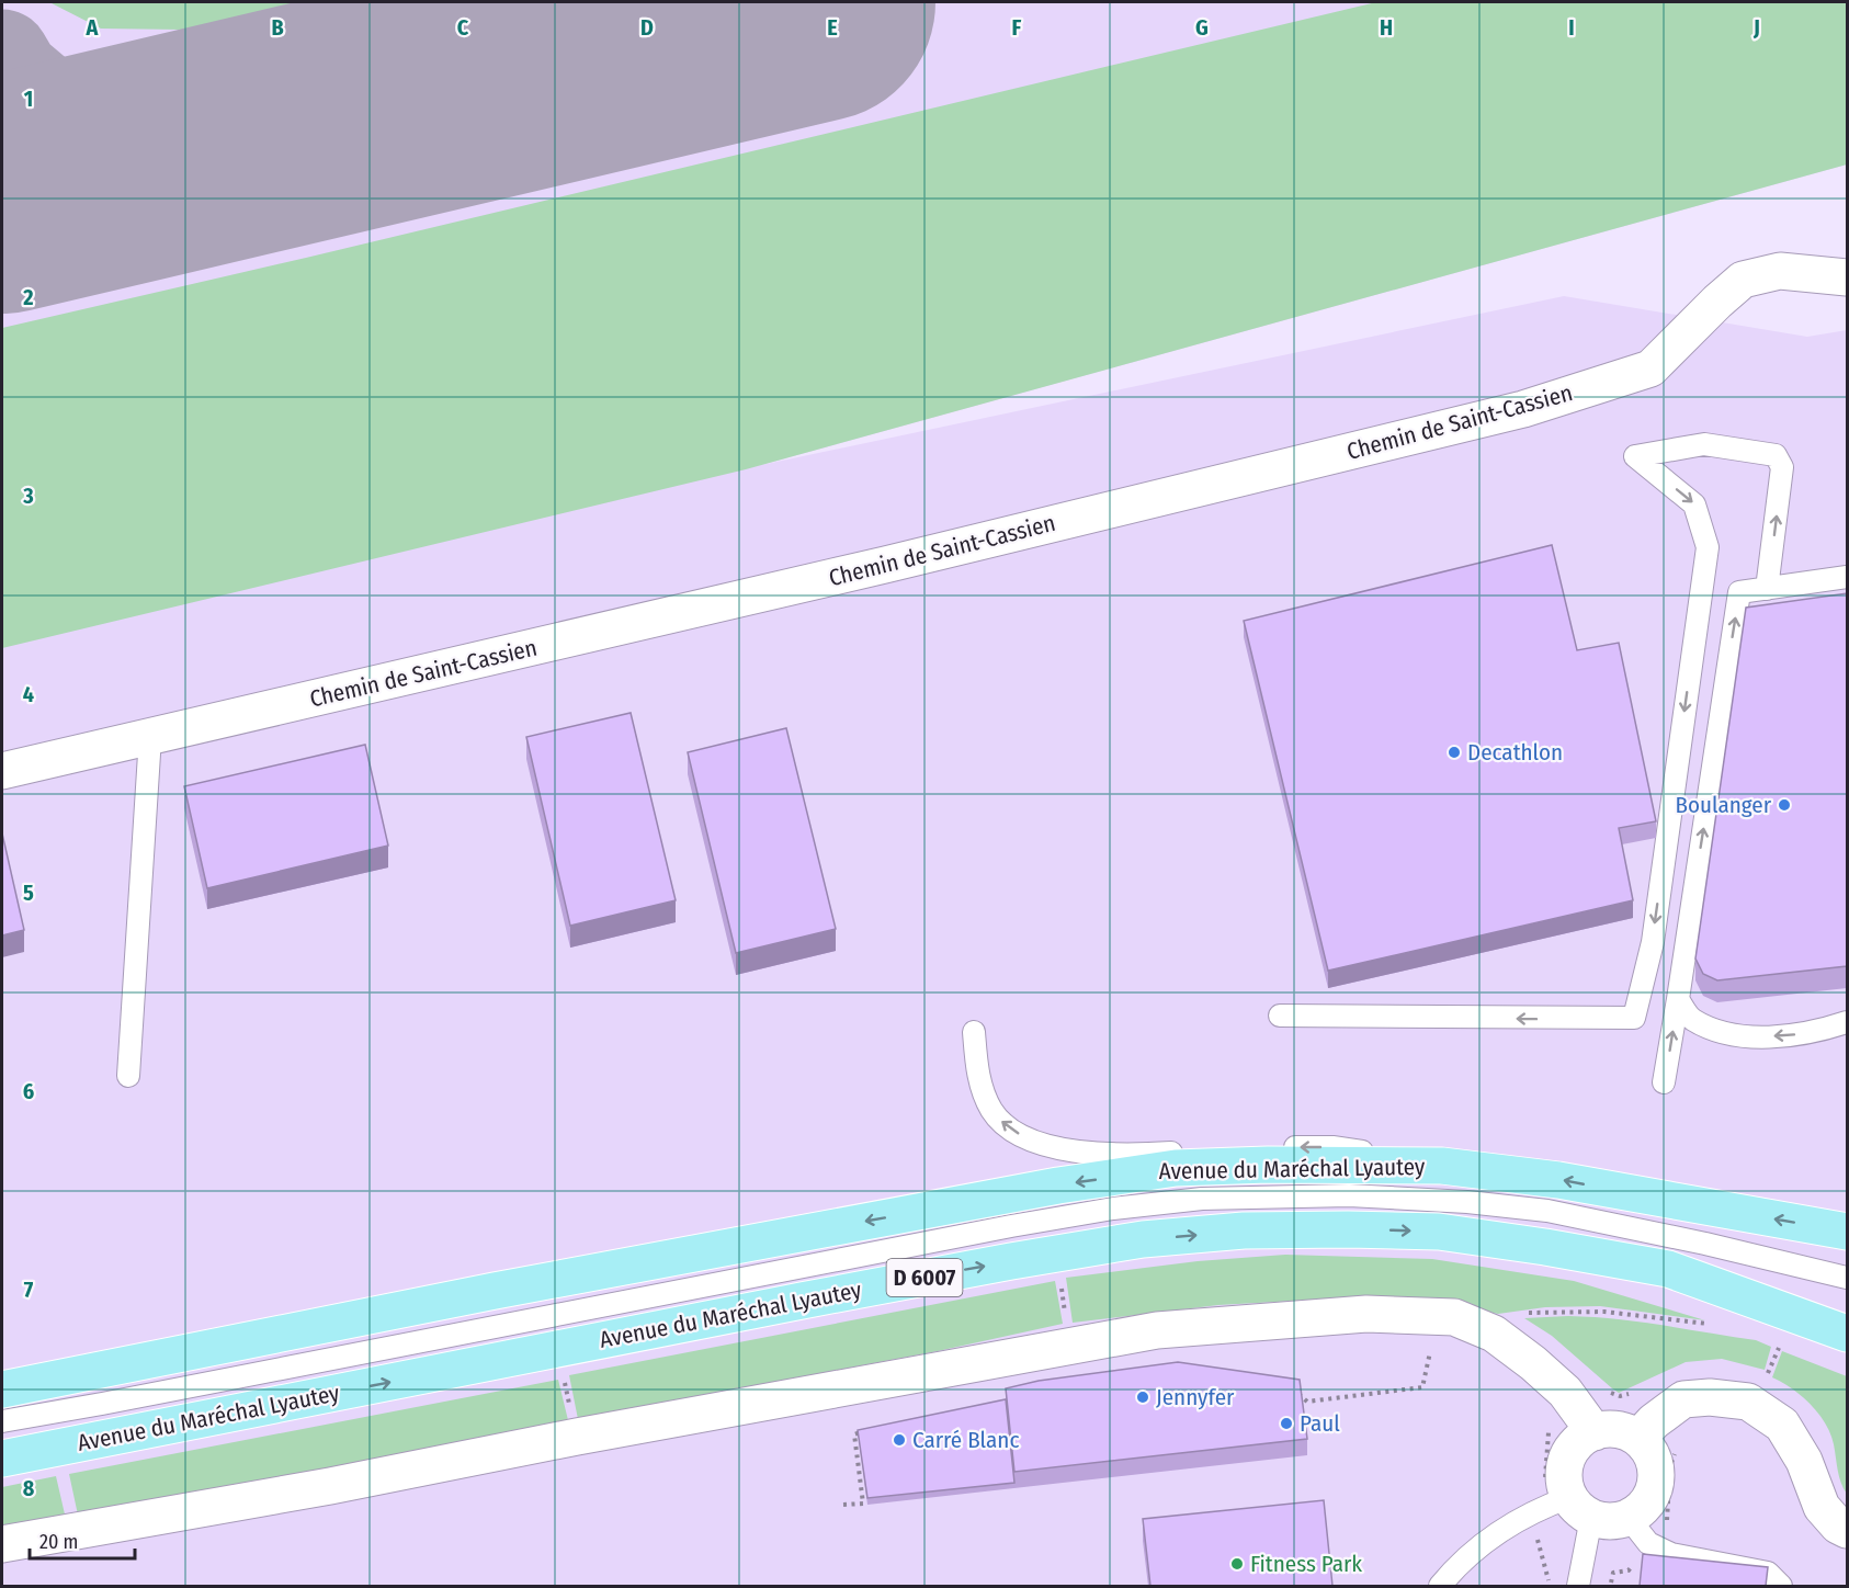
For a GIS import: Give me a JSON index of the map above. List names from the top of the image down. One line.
{"streets":{"main road":["Avenue du Maréchal Lyautey","D 6007"],"street":["Chemin de Saint-Cassien"]},"places":["Decathlon","Boulanger","Jennyfer","Paul","Carré Blanc","Fitness Park"],"scale_bar":"20 m","grid":{"columns":["A","B","C","D","E","F","G","H","I","J"],"rows":["1","2","3","4","5","6","7","8"]}}
